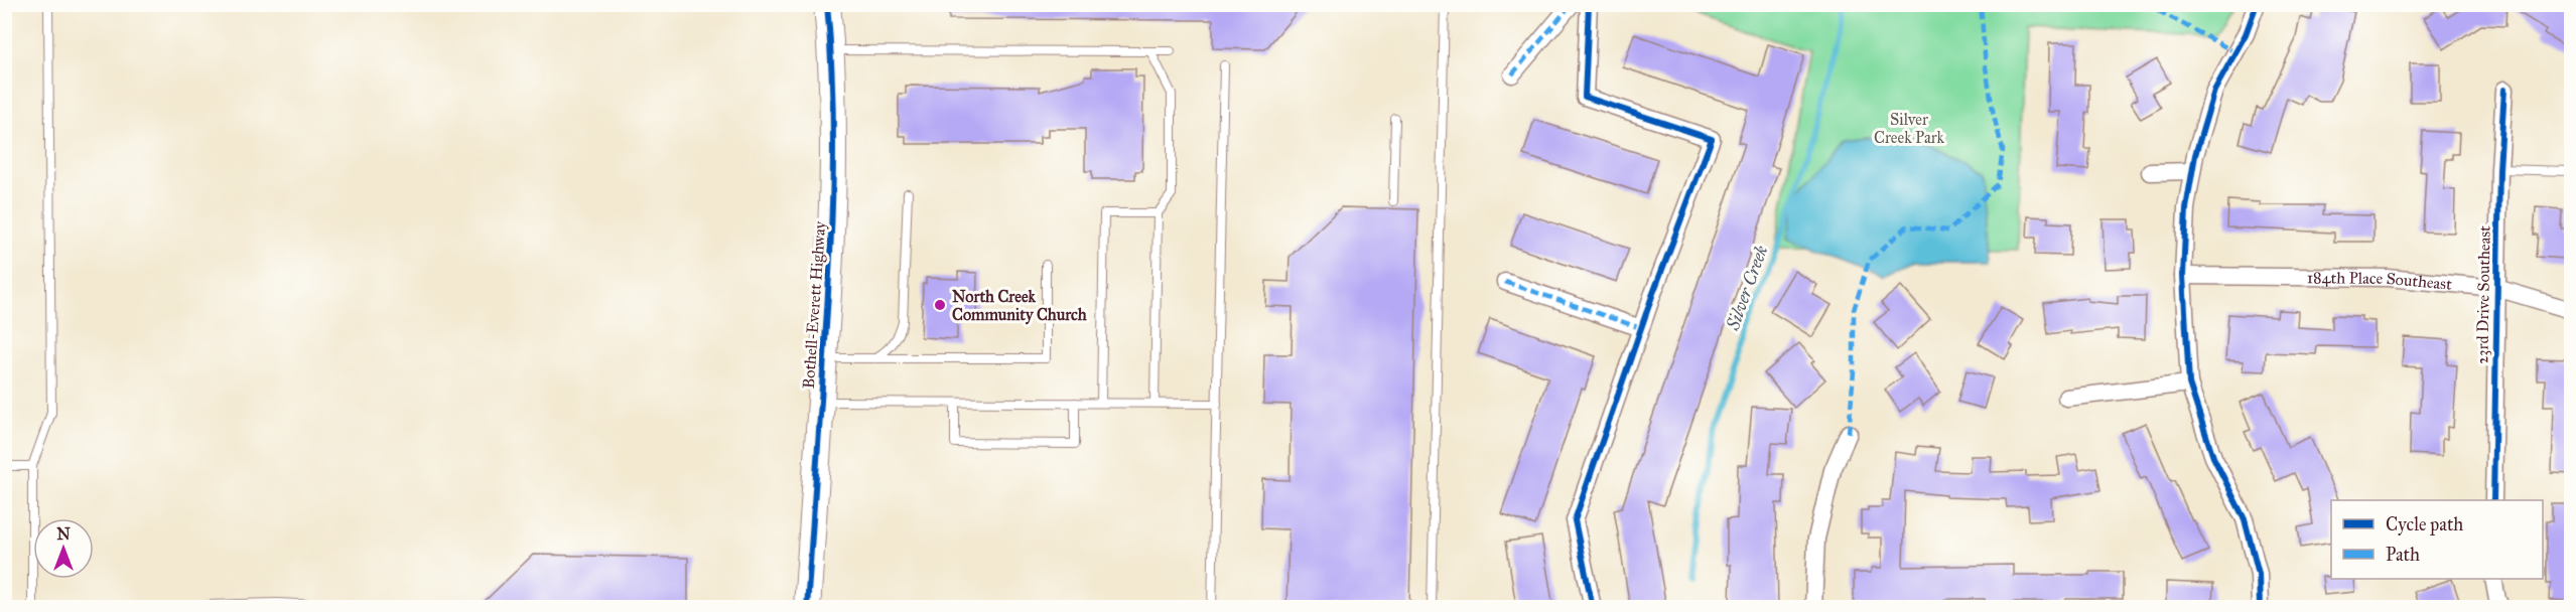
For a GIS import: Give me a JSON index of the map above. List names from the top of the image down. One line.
{"streets":{"main road":["Bothell-Everett Highway"],"street":["184th Place Southeast","23rd Drive Southeast"]},"crossings":[["184th Place Southeast","23rd Drive Southeast"]],"water":["Silver Creek"],"parks":["Silver Creek Park"],"places":["North Creek Community Church"],"legend":["Cycle path","Path"],"north":"top"}
